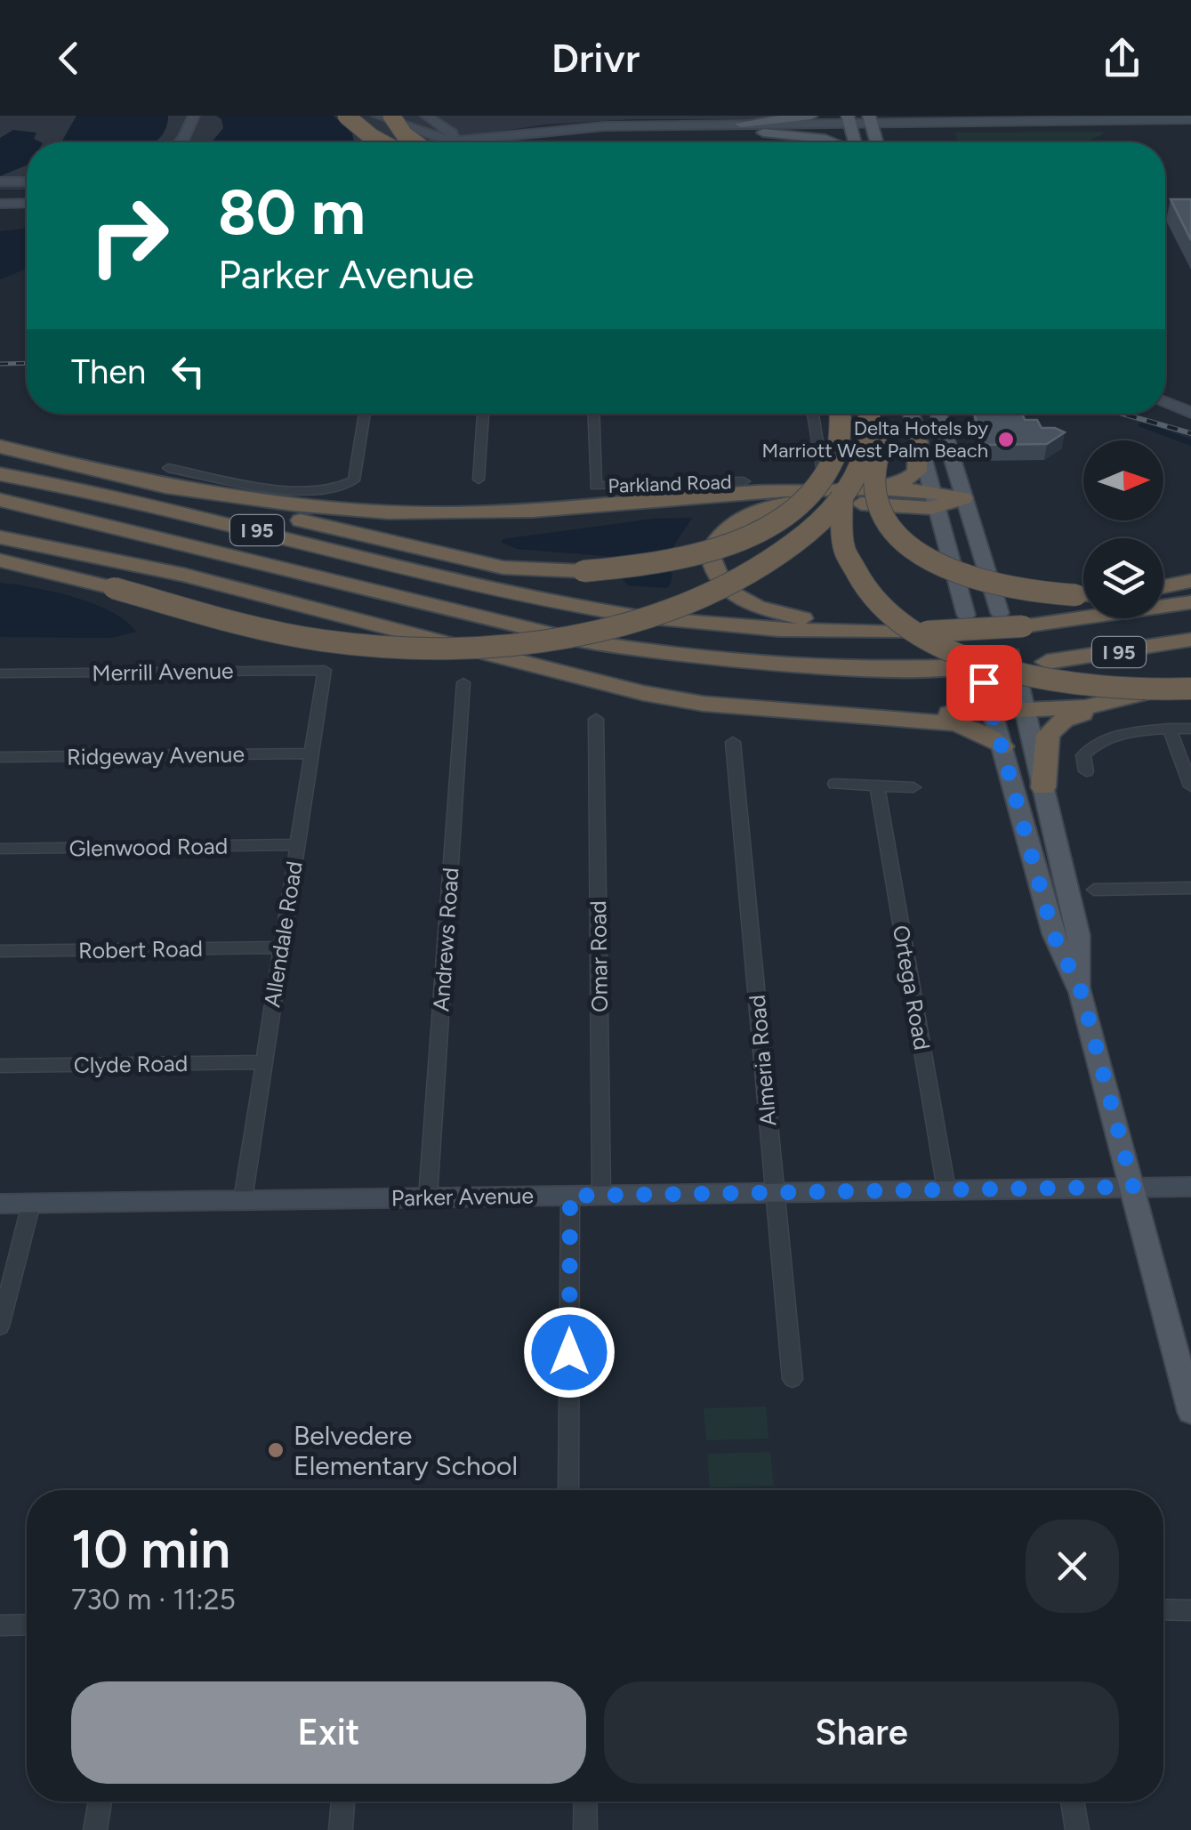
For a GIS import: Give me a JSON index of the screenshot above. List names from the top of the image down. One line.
{"streets":{"highway":["I 95"],"main road":["Parker Avenue"],"street":["Parkland Road","Merrill Avenue","Ridgeway Avenue","Glenwood Road","Allendale Road","Andrews Road","Robert Road","Omar Road","Ortega Road","Almeria Road","Clyde Road"]},"crossings":[["Merrill Avenue","Allendale Road"],["Ridgeway Avenue","Allendale Road"],["Glenwood Road","Allendale Road"],["Allendale Road","Robert Road"],["Allendale Road","Clyde Road"],["Allendale Road","Parker Avenue"],["Andrews Road","Parker Avenue"],["Omar Road","Parker Avenue"],["Ortega Road","Parker Avenue"],["Almeria Road","Parker Avenue"]],"places":["Delta Hotels by Marriott West Palm Beach","Belvedere Elementary School"],"north":"right","page":{"header":"Drivr","turn":["80 m","Parker Avenue"],"then":"Then","heading":["10 min","730 m · 11:25"],"buttons":["Exit","Share"]}}
